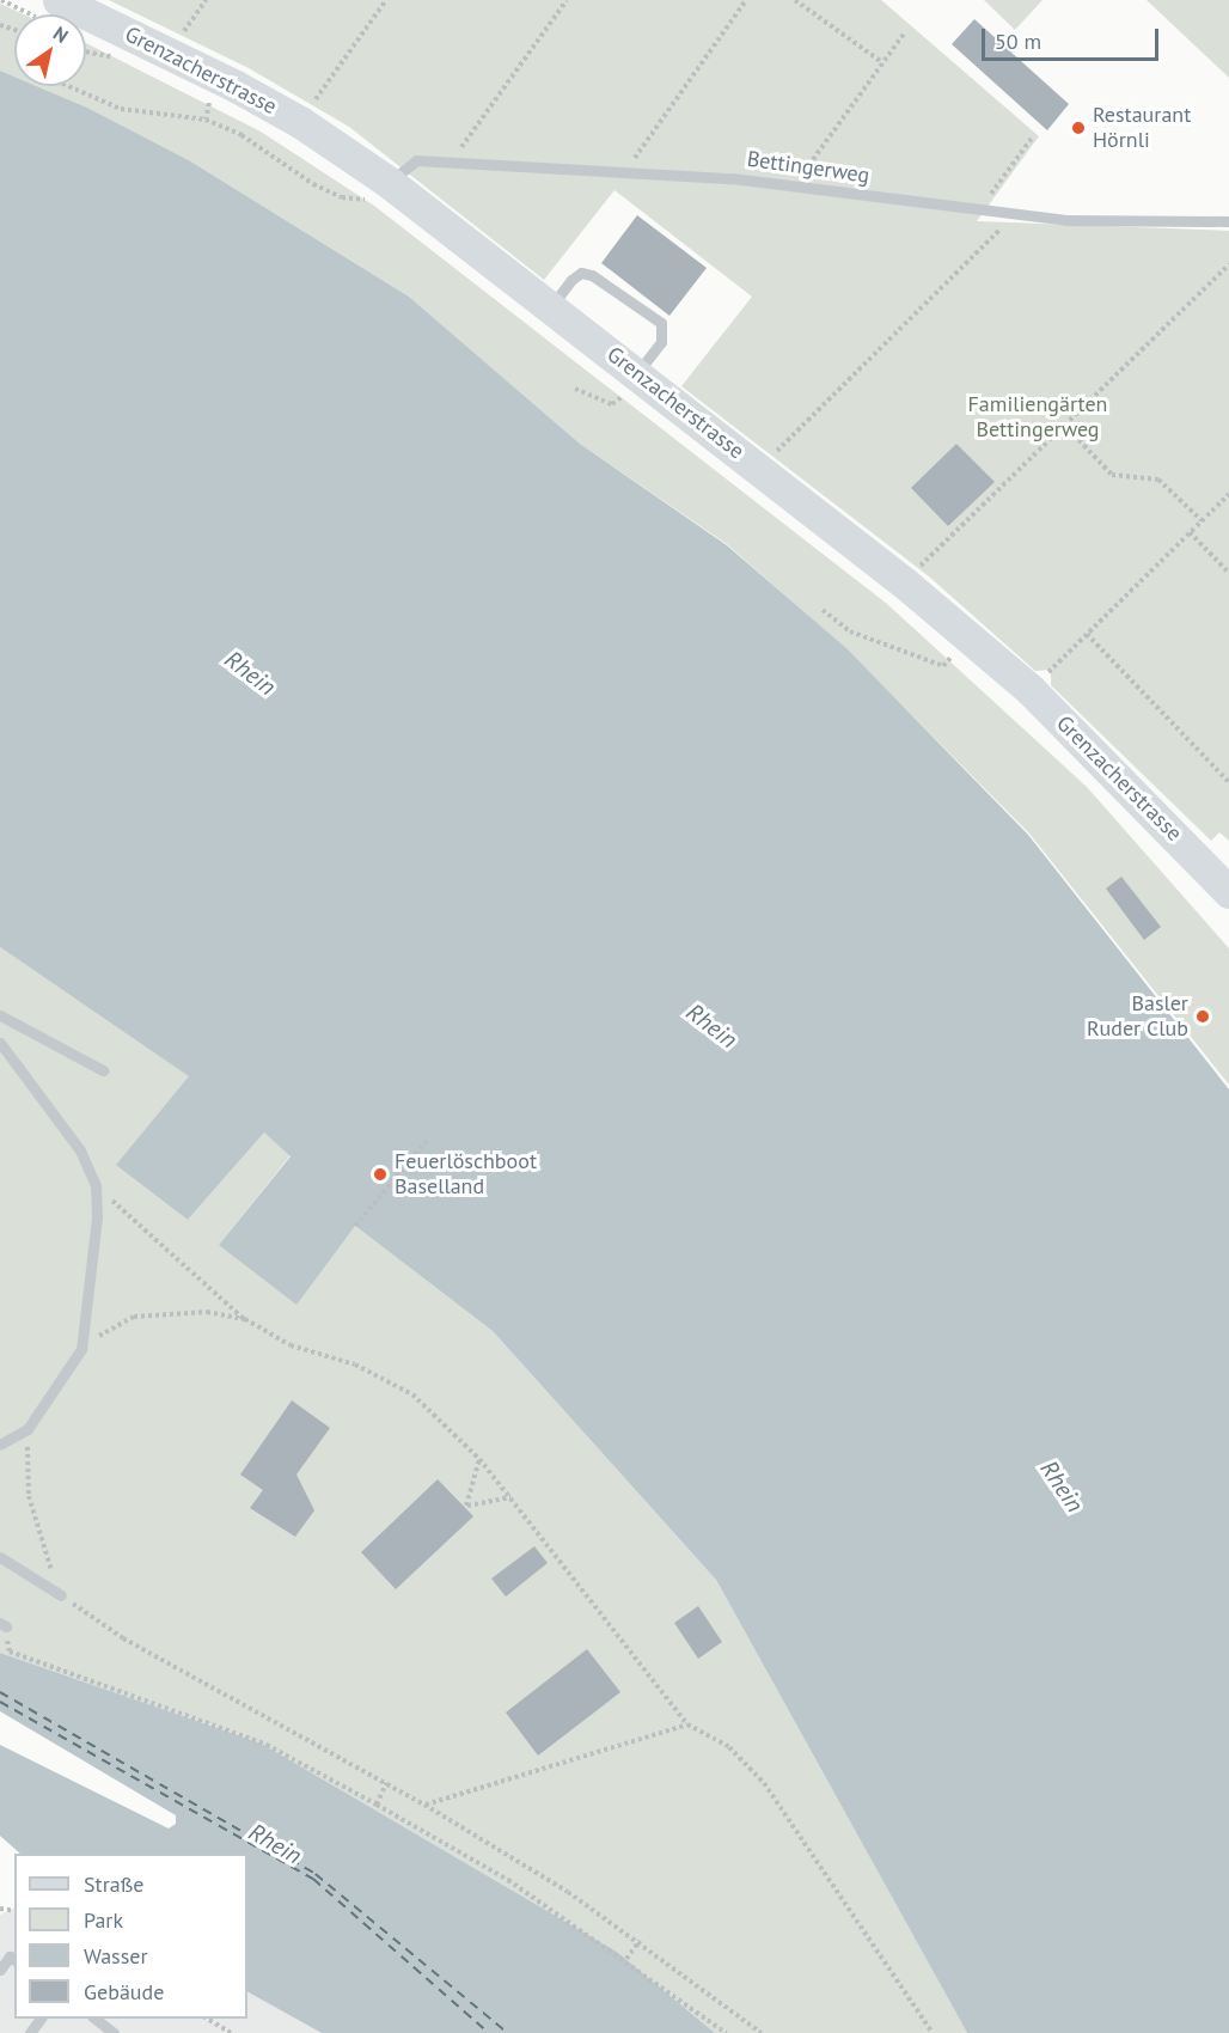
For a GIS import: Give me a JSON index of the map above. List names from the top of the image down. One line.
{"streets":{"main road":["Grenzacherstrasse"],"lane":["Bettingerweg"]},"crossings":[["Grenzacherstrasse","Bettingerweg"]],"water":["Rhein"],"parks":["Familiengärten Bettingerweg"],"places":["Restaurant Hörnli","Basler Ruder Club","Feuerlöschboot Baselland"],"legend":["Straße","Park","Wasser","Gebäude"],"scale_bar":"50 m","north":"top right"}
